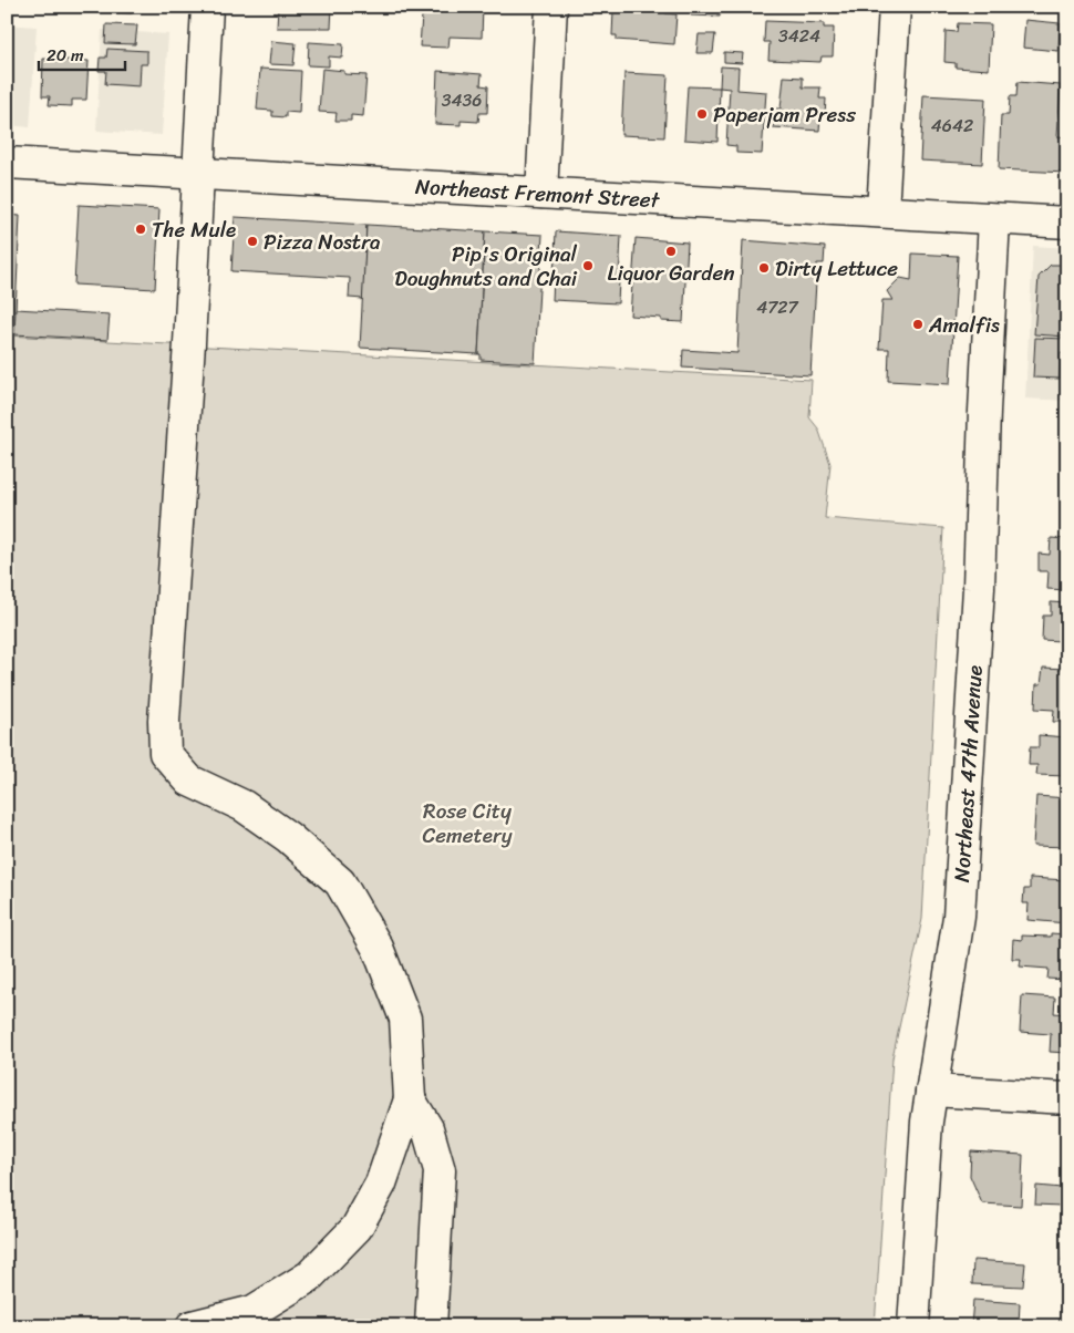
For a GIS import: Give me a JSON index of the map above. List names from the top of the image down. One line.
{"streets":{"street":["Northeast Fremont Street","Northeast 47th Avenue"]},"crossings":[["Northeast Fremont Street","Northeast 47th Avenue"]],"parks":["Rose City Cemetery"],"places":["Paperjam Press","The Mule","Pizza Nostra","Liquor Garden","Pip's Original Doughnuts and Chai","Dirty Lettuce","Amalfis"],"house_numbers":["3424","3436","4642","4727"],"scale_bar":"20 m"}
